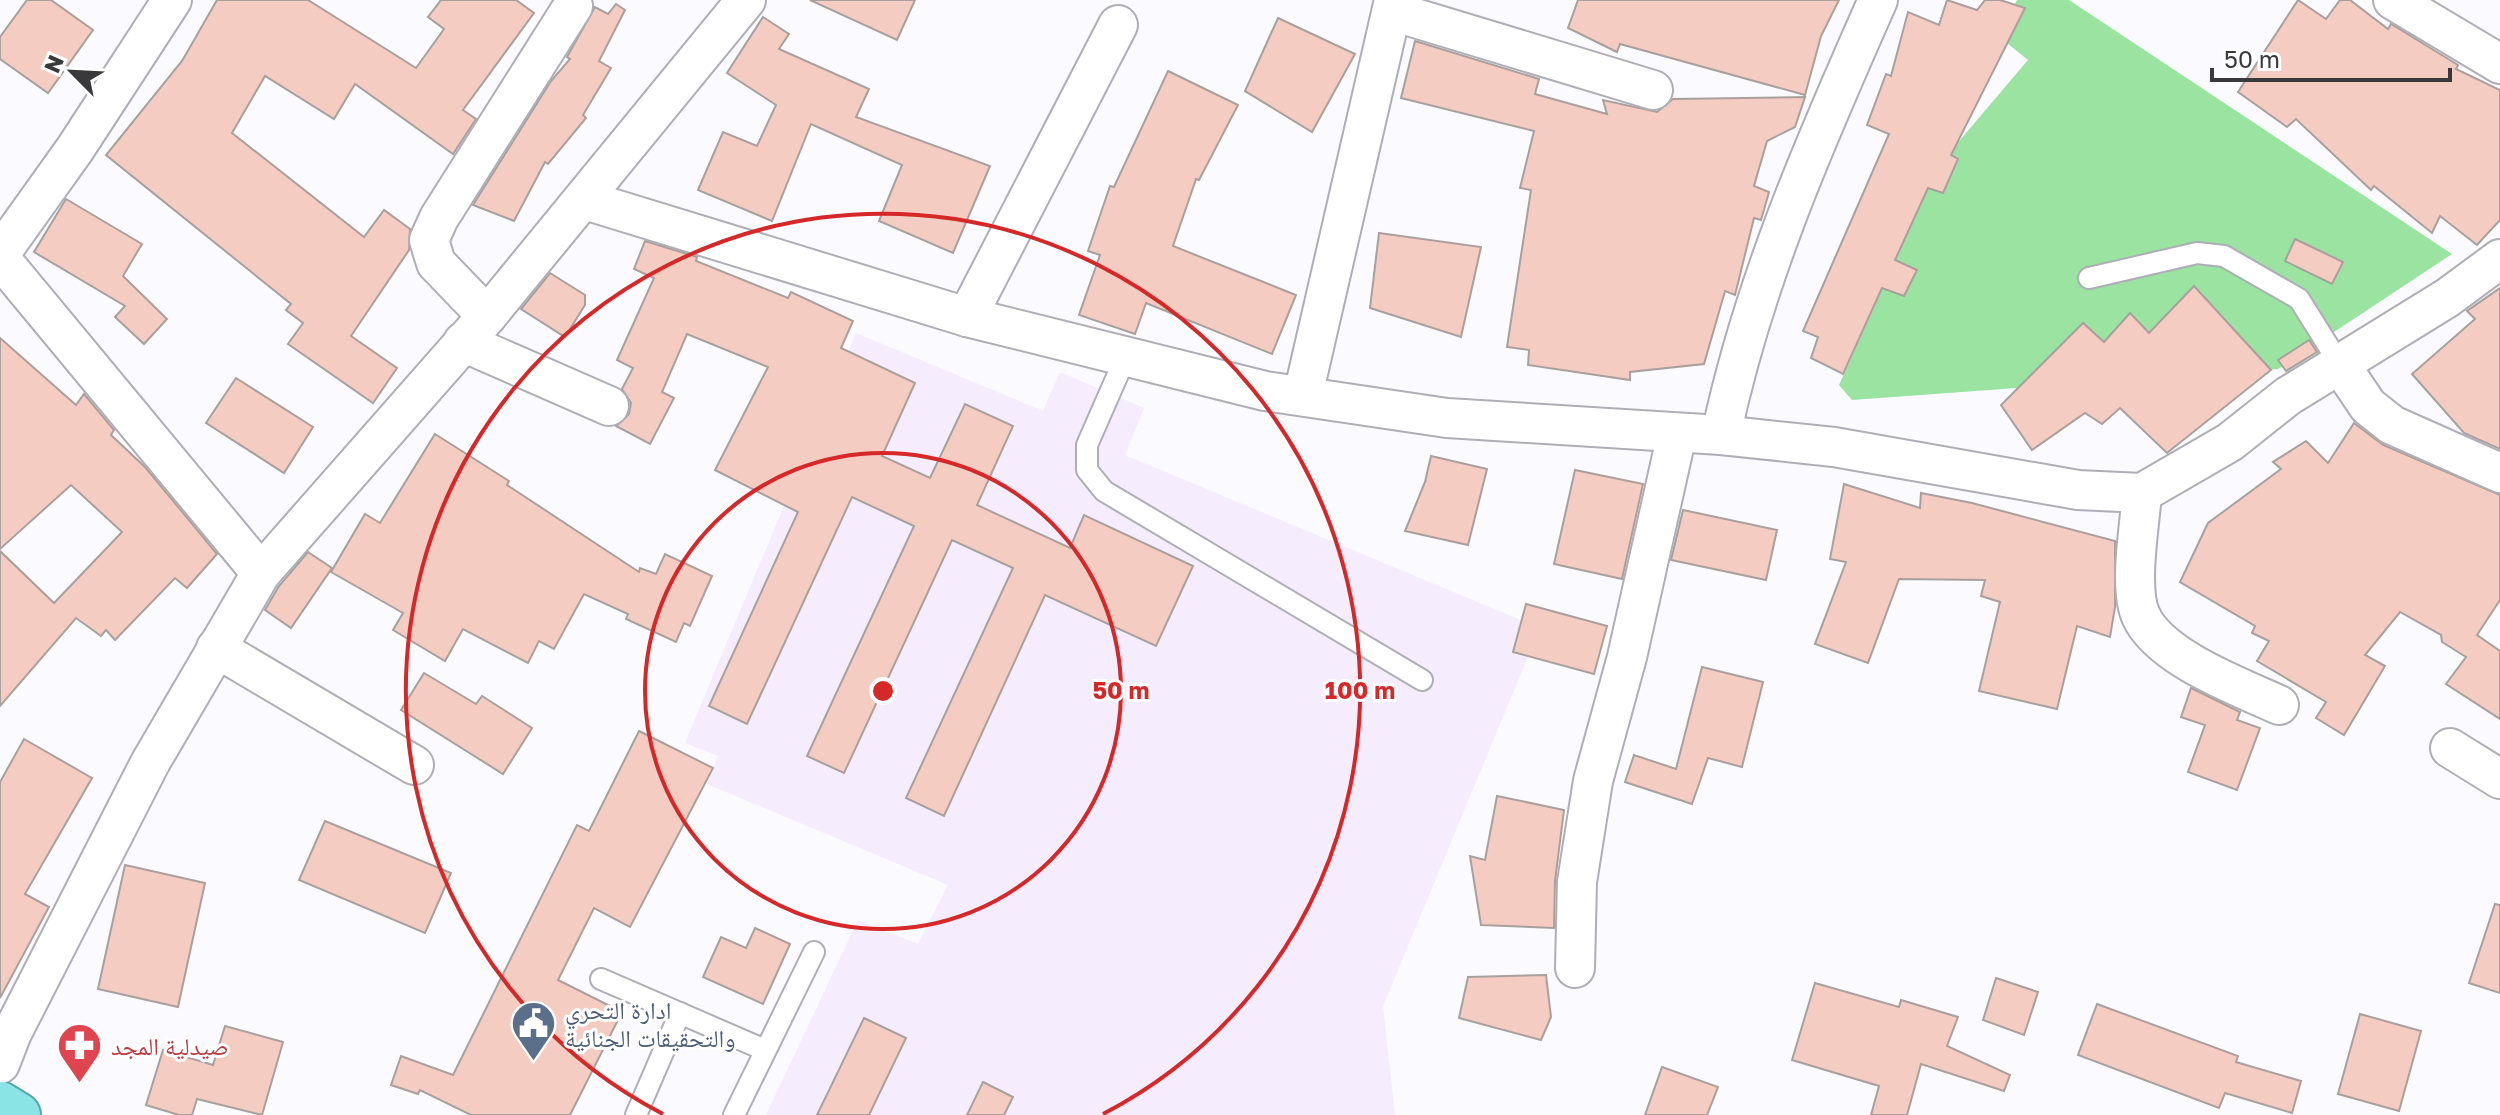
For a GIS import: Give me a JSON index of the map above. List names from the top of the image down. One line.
{"places":{"public building":["ادارة التحري والتحقيقات الجنائية"],"pharmacy":["صيدلية المجد"]},"scale_bar":"50 m","north":"top left","rings":["50 m","100 m"]}
